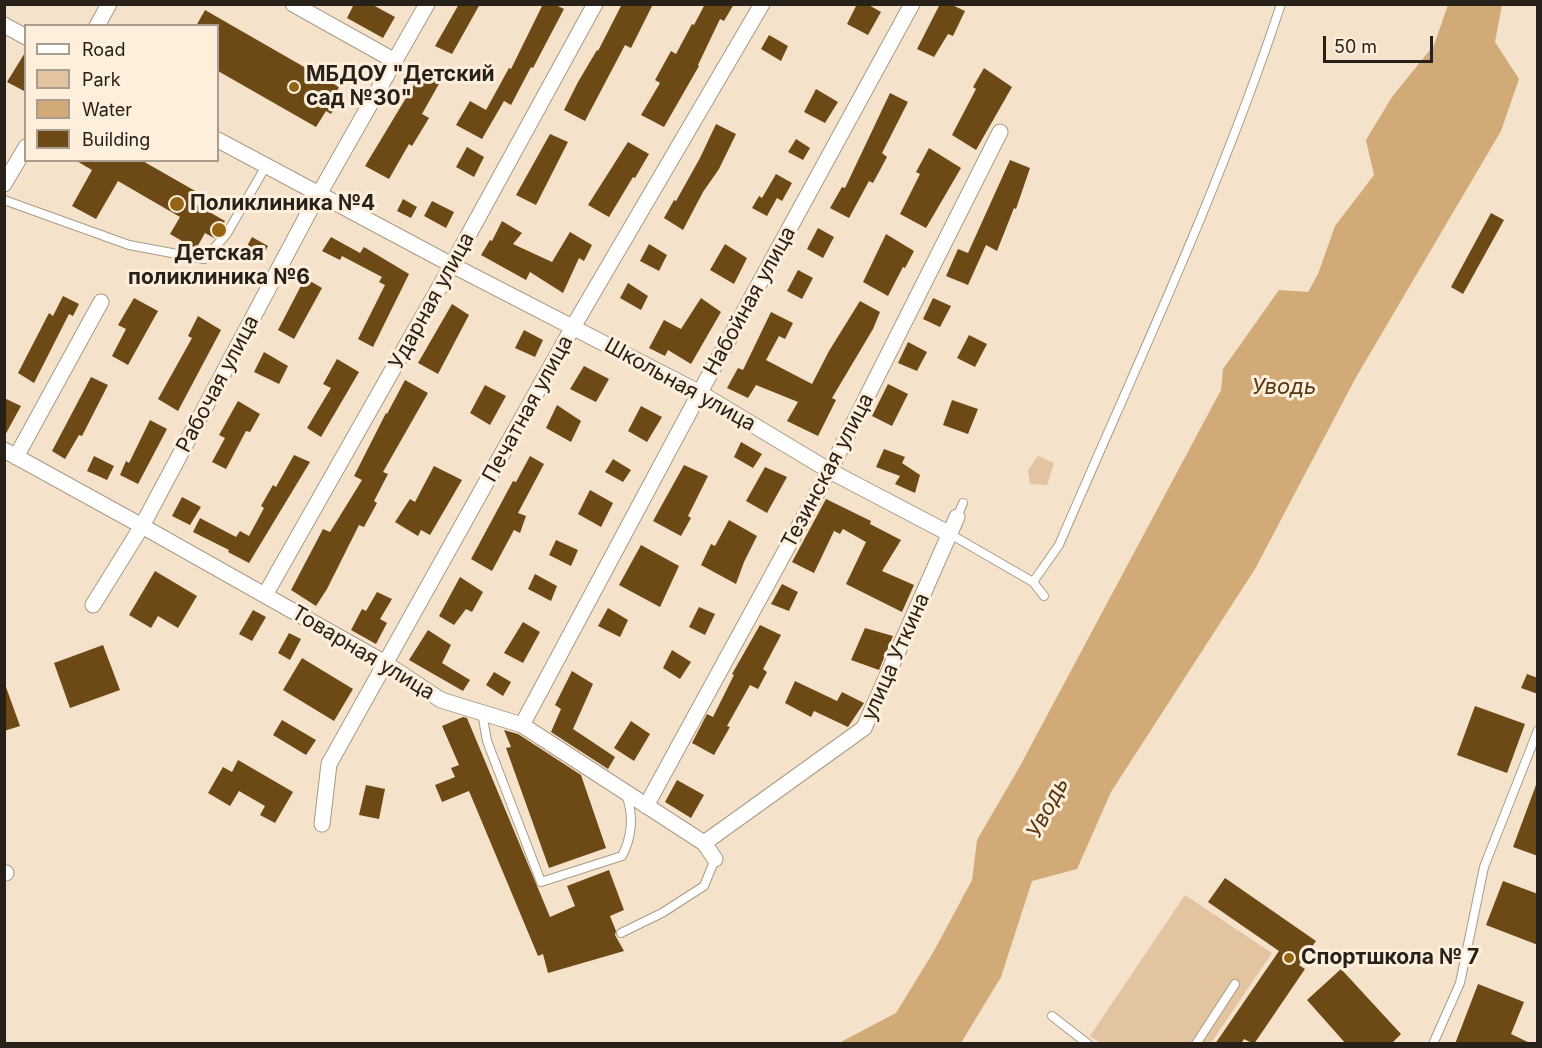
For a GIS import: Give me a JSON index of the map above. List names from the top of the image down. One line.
{"streets":{"street":["Ударная улица","Набойная улица","Рабочая улица","Школьная улица","Печатная улица","Тезинская улица","Товарная улица","улица Уткина"]},"crossings":[["Ударная улица","Школьная улица"],["Ударная улица","Товарная улица"],["Набойная улица","Школьная улица"],["Набойная улица","Товарная улица"],["Рабочая улица","Школьная улица"],["Рабочая улица","Товарная улица"],["Школьная улица","Печатная улица"],["Школьная улица","Тезинская улица"],["Школьная улица","улица Уткина"],["Печатная улица","Товарная улица"],["Тезинская улица","Товарная улица"],["Товарная улица","улица Уткина"]],"water":["Уводь"],"places":["МБДОУ \"Детский сад №30\"","Поликлиника №4","Детская поликлиника №6","Спортшкола № 7"],"legend":["Road","Park","Water","Building"],"scale_bar":"50 m"}
